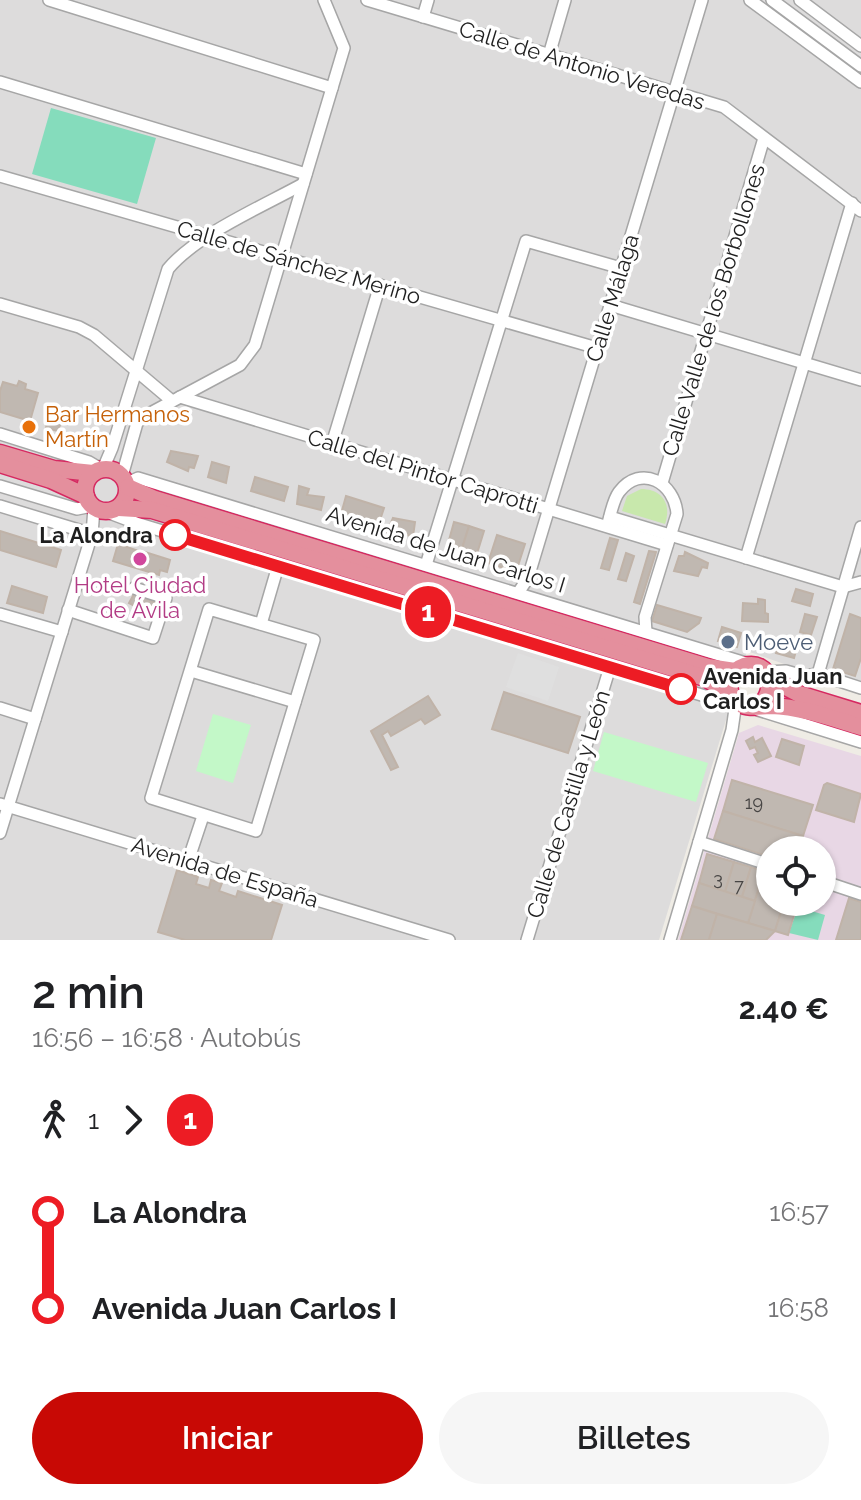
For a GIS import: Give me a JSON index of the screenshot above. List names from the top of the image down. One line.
{"streets":{"highway":["Avenida de Juan Carlos I"],"street":["Calle de Antonio Veredas","Calle de Sánchez Merino","Calle Málaga","Calle Valle de los Borbollones","Calle del Pintor Caprotti","Calle de Castilla y León","Avenida de España"]},"crossings":[["Calle de Antonio Veredas","Calle Málaga"],["Calle de Antonio Veredas","Calle Valle de los Borbollones"],["Calle de Sánchez Merino","Calle Málaga"],["Calle Málaga","Calle del Pintor Caprotti"],["Calle Málaga","Avenida de Juan Carlos I"],["Calle Valle de los Borbollones","Calle del Pintor Caprotti"]],"places":["Bar Hermanos Martín","La Alondra","Hotel Ciudad de Ávila","Moeve","Avenida Juan Carlos I"],"lines":["bus line 1"],"house_numbers":["19","3","7"],"page":{"on_map":"1","heading":["2 min","16:56 – 16:58 · Autobús","2.40 €"],"legs":["1","1"],"list":[{"name":"La Alondra","value":"16:57"},{"name":"Avenida Juan Carlos I","value":"16:58"}],"buttons":["Iniciar","Billetes"]}}
